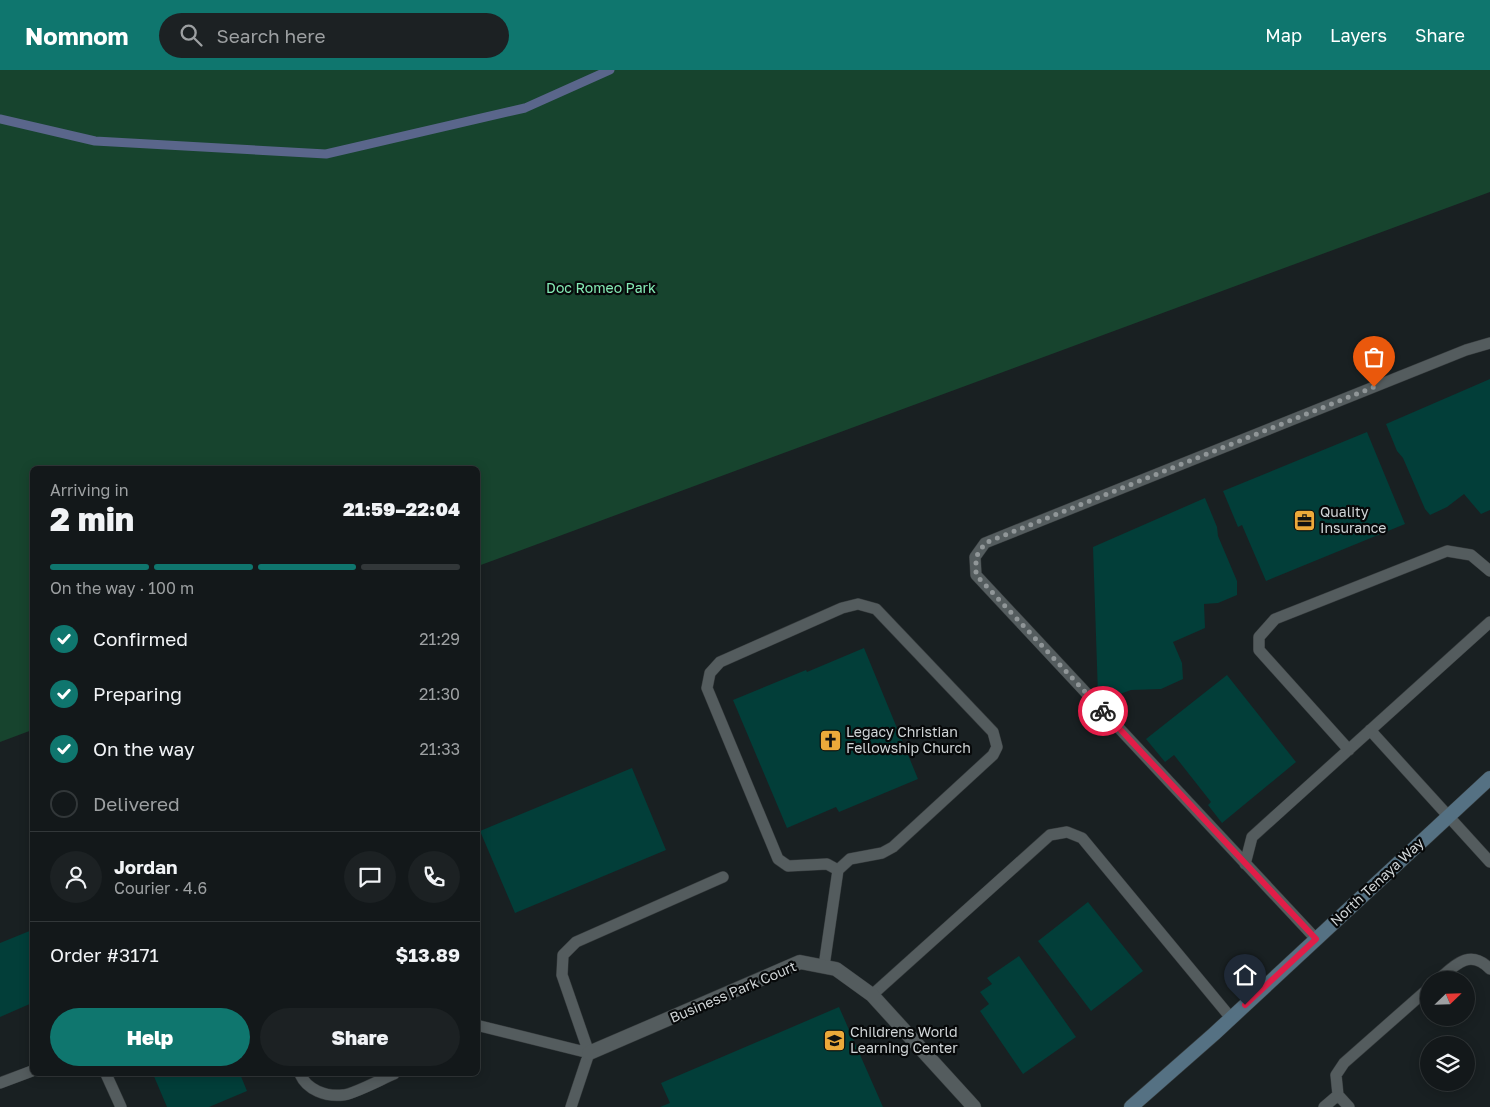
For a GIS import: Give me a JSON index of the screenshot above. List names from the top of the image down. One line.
{"streets":{"main road":["North Tenaya Way"],"street":["Business Park Court"]},"parks":["Doc Romeo Park"],"places":{"office":["Quality Insurance"],"church":["Legacy Christian Fellowship Church"],"school or university":["Childrens World Learning Center"]},"north":"top right","page":{"header":"Nomnom","search":"Search here","nav":["Map","Layers","Share"],"heading":["2 min","Arriving in","21:59–22:04"],"panel":["Jordan","Courier · 4.6","Order #3171","$13.89"],"bar":"On the way · 100 m","list":[["Confirmed","21:29"],["Preparing","21:30"],["On the way","21:33"],"Delivered"],"buttons":["Help","Share"]}}
